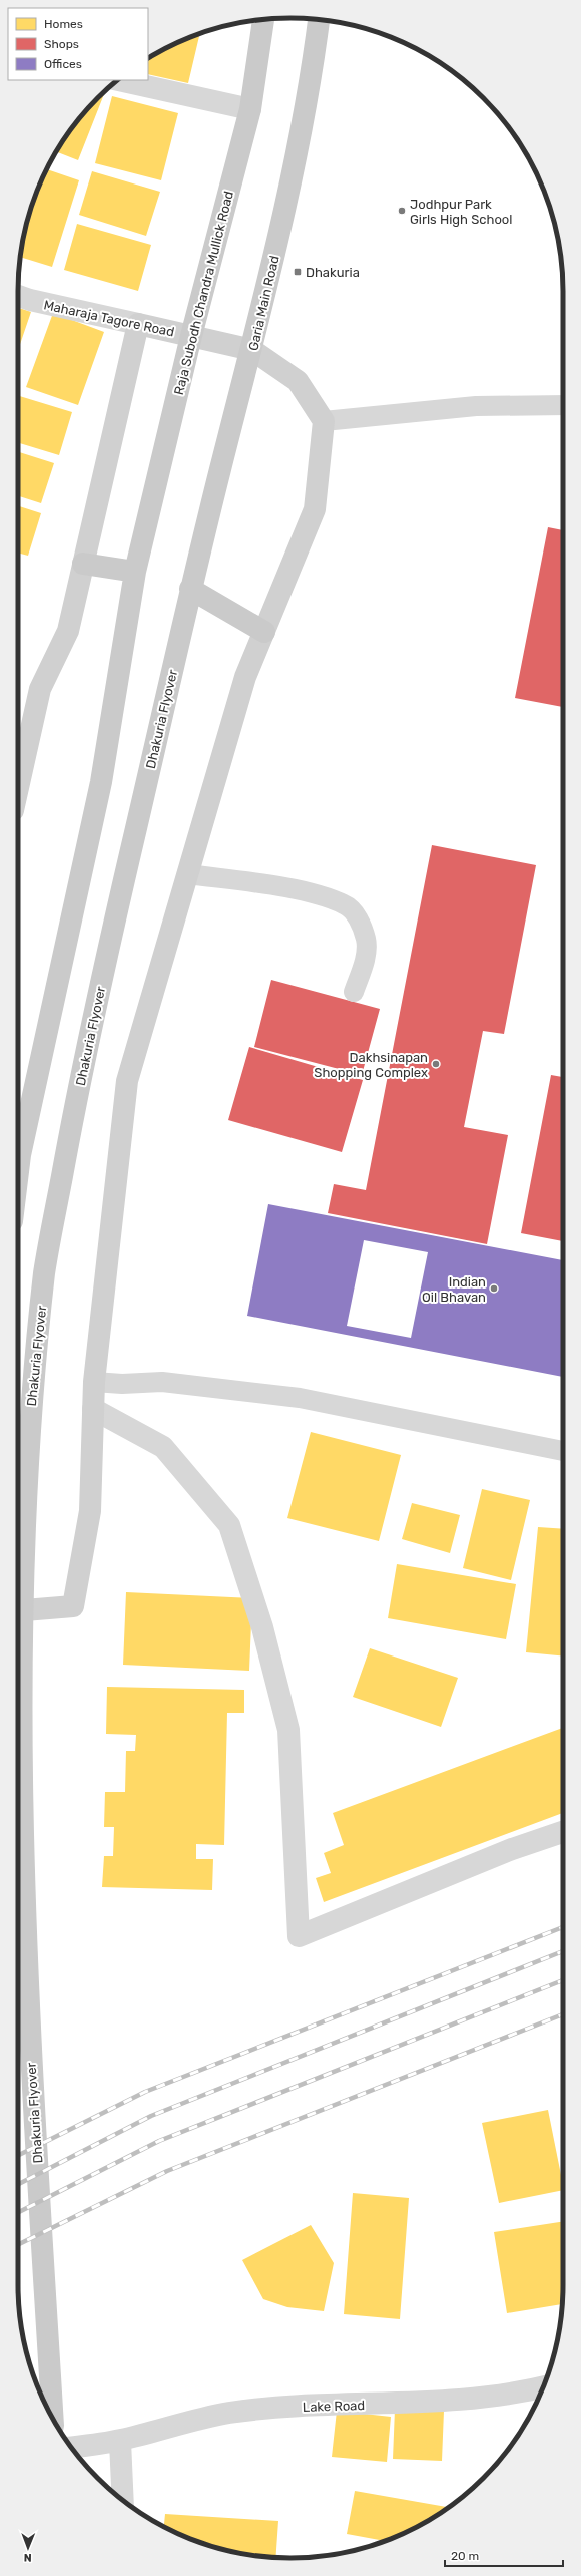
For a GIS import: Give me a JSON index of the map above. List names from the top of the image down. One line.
{"streets":{"main road":["Raja Subodh Chandra Mullick Road","Garia Main Road","Dhakuria Flyover"],"street":["Maharaja Tagore Road","Lake Road"]},"crossings":[["Raja Subodh Chandra Mullick Road","Maharaja Tagore Road"],["Garia Main Road","Maharaja Tagore Road"],["Garia Main Road","Dhakuria Flyover"]],"places":{"other":["Jodhpur Park Girls High School","Dakhsinapan Shopping Complex","Indian Oil Bhavan"],"transit":["Dhakuria"]},"legend":["Homes","Shops","Offices"],"scale_bar":"20 m","north":"bottom"}
